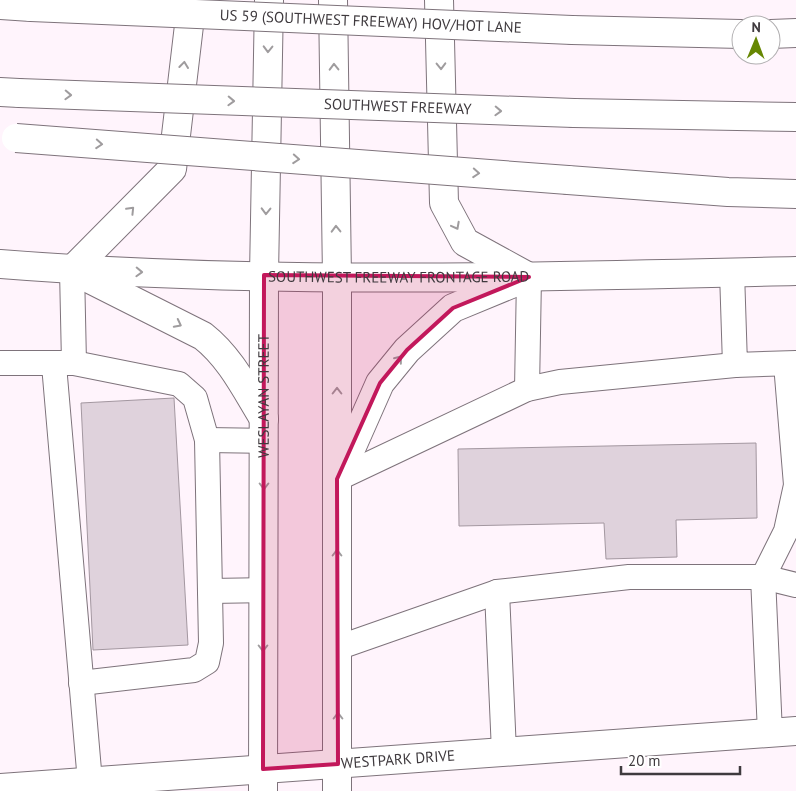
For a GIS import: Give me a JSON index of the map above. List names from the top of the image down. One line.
{"streets":{"main road":["US 59 (SOUTHWEST FREEWAY) HOV/HOT LANE","SOUTHWEST FREEWAY","SOUTHWEST FREEWAY FRONTAGE ROAD","WESLAYAN STREET","WESTPARK DRIVE"]},"crossings":[["SOUTHWEST FREEWAY FRONTAGE ROAD","WESLAYAN STREET"],["WESLAYAN STREET","WESTPARK DRIVE"]],"scale_bar":"20 m","north":"top"}
